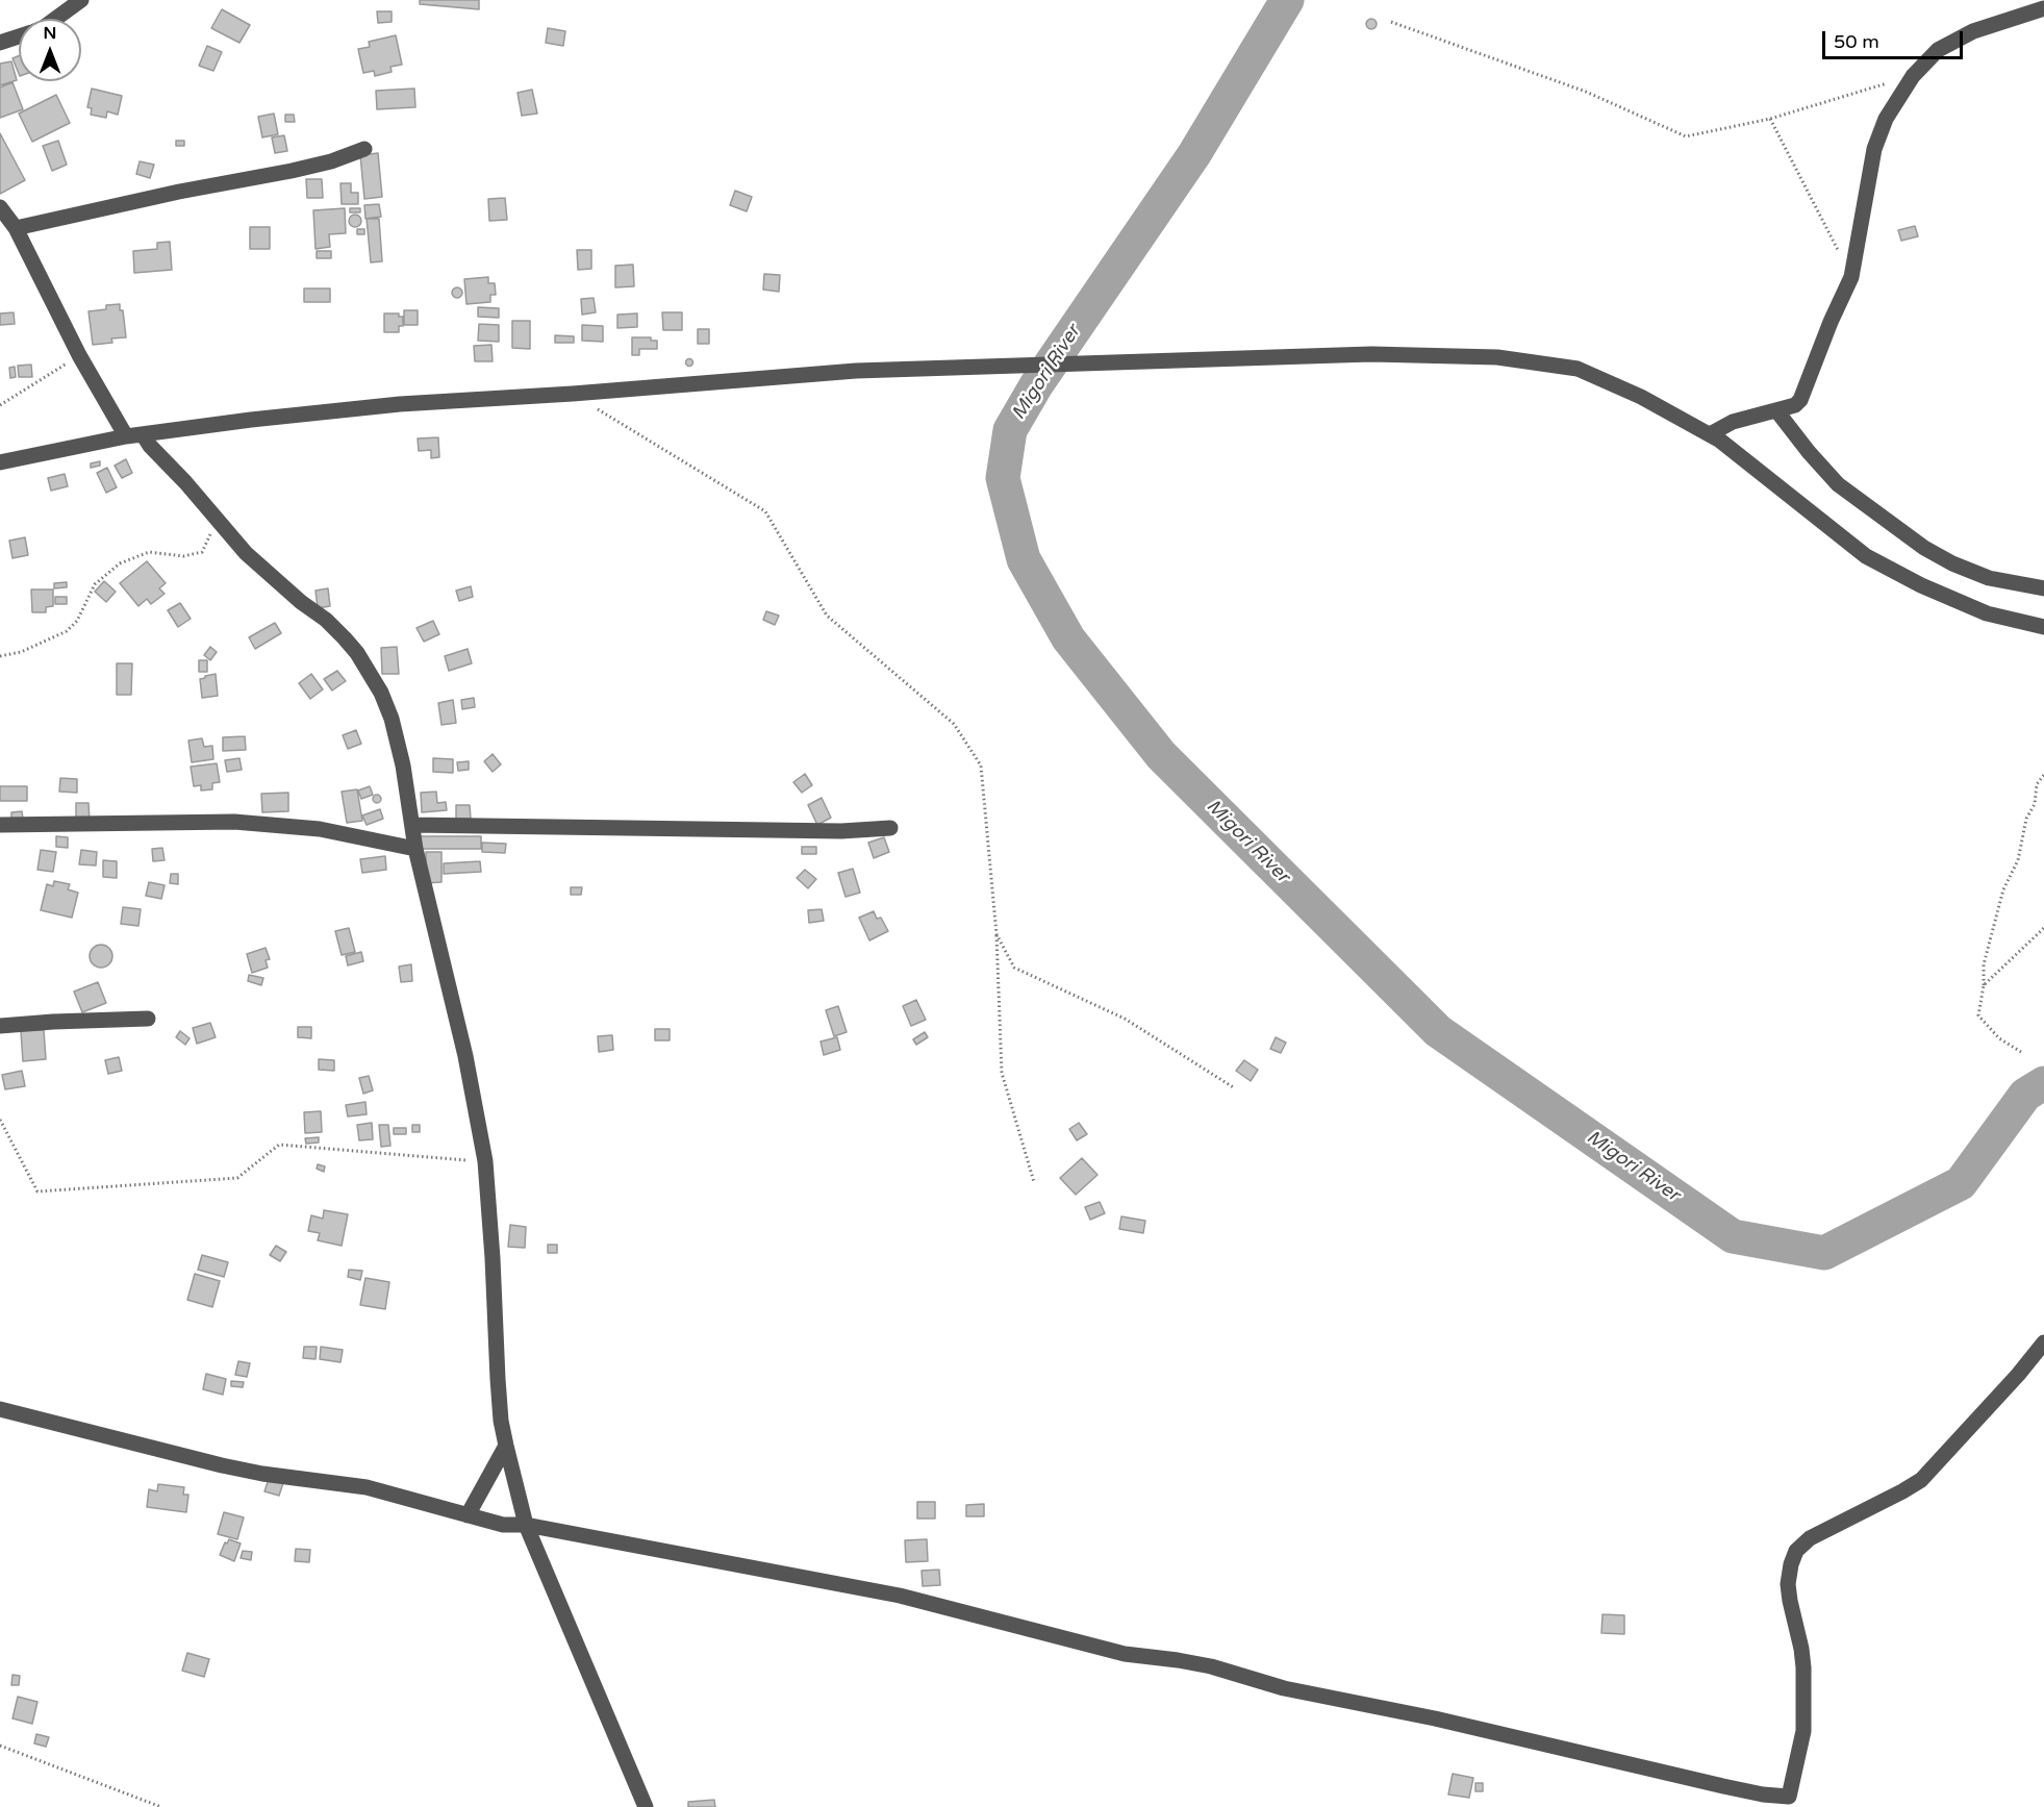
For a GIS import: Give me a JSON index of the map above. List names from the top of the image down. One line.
{"water":["Migori River"],"scale_bar":"50 m","north":"top"}
